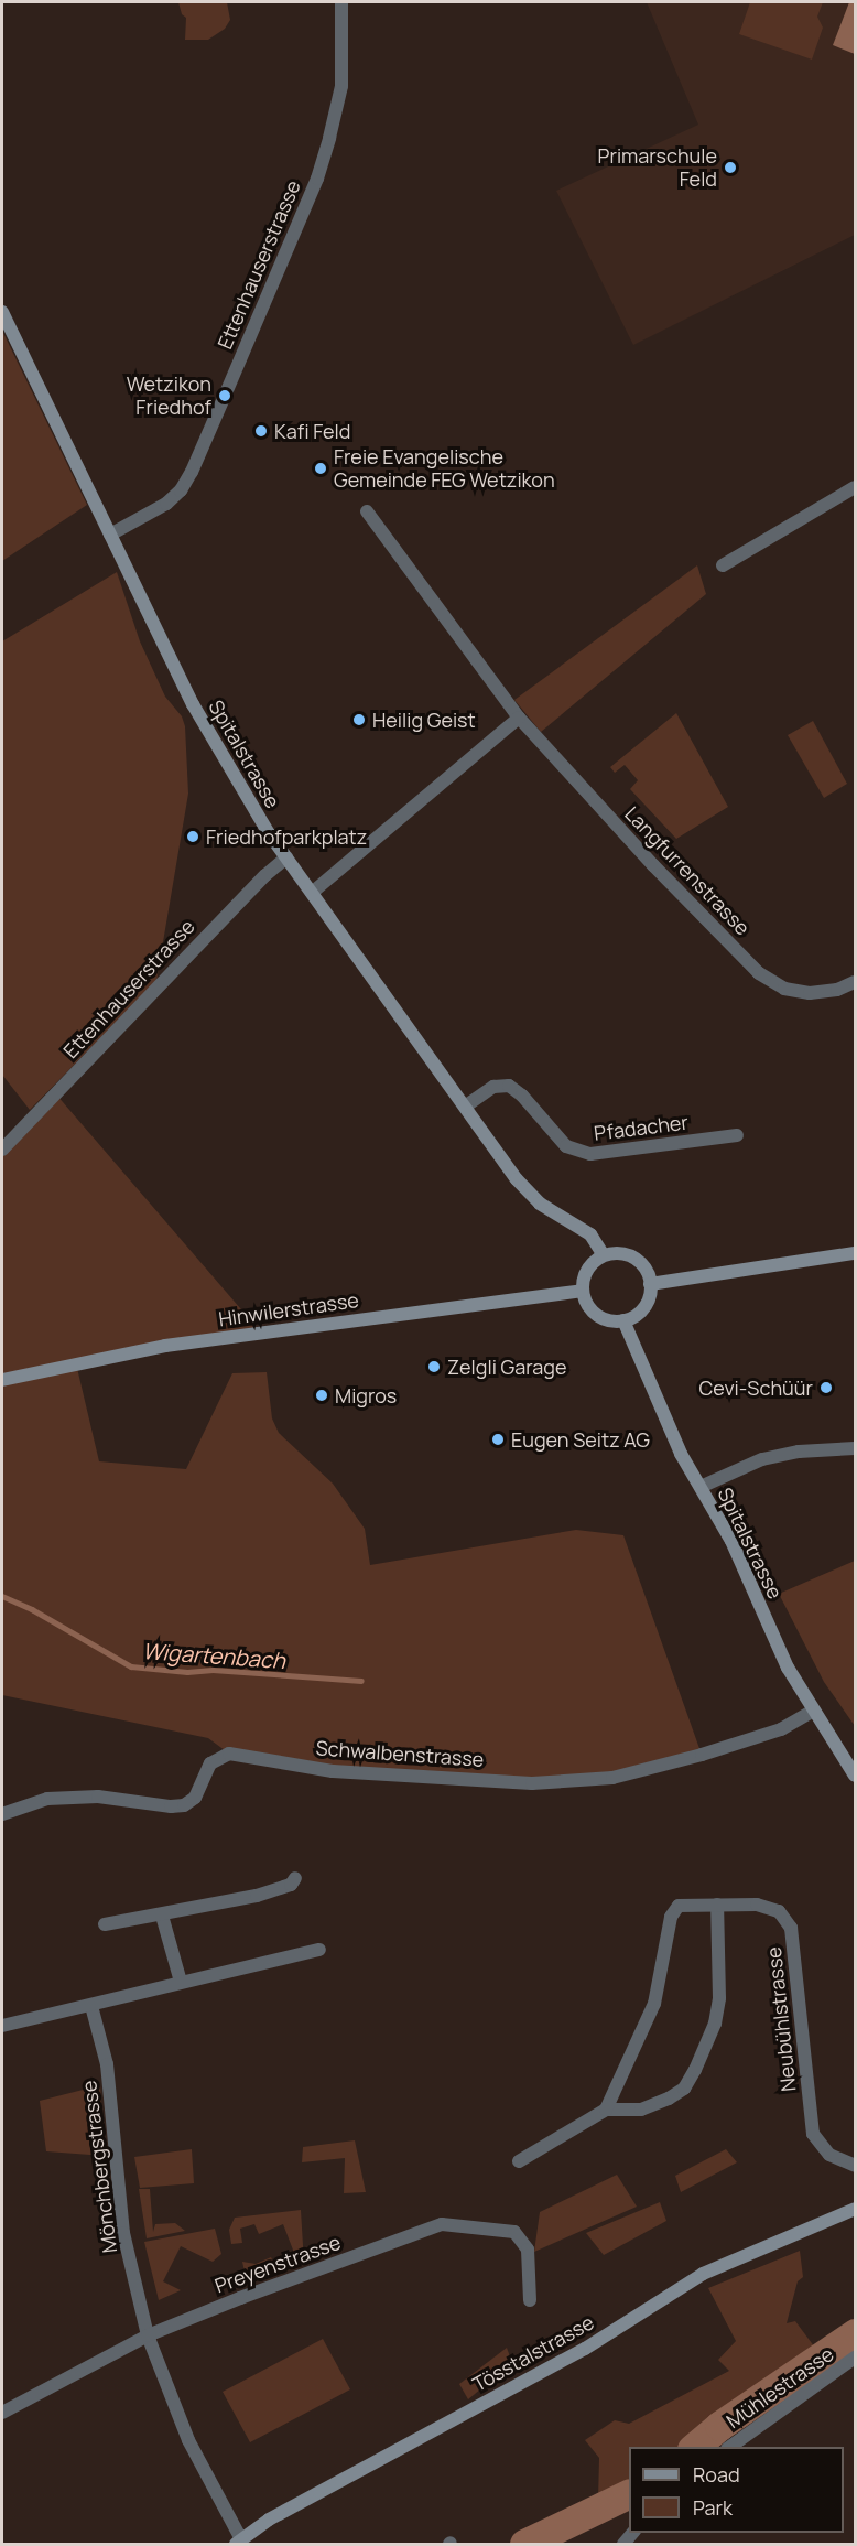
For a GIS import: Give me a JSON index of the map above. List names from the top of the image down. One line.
{"streets":{"main road":["Spitalstrasse","Hinwilerstrasse","Tösstalstrasse"],"street":["Ettenhauserstrasse","Langfurrenstrasse","Pfadacher","Schwalbenstrasse","Neubühlstrasse","Mönchbergstrasse","Preyenstrasse","Mühlestrasse"]},"crossings":[["Ettenhauserstrasse","Spitalstrasse"],["Spitalstrasse","Pfadacher"],["Spitalstrasse","Hinwilerstrasse"],["Spitalstrasse","Schwalbenstrasse"],["Mönchbergstrasse","Preyenstrasse"],["Mönchbergstrasse","Tösstalstrasse"]],"water":["Wigartenbach"],"places":["Primarschule Feld","Wetzikon Friedhof","Kafi Feld","Freie Evangelische Gemeinde FEG Wetzikon","Heilig Geist","Friedhofparkplatz","Zelgli Garage","Cevi-Schüür","Migros","Eugen Seitz AG"],"legend":["Road","Park"]}
